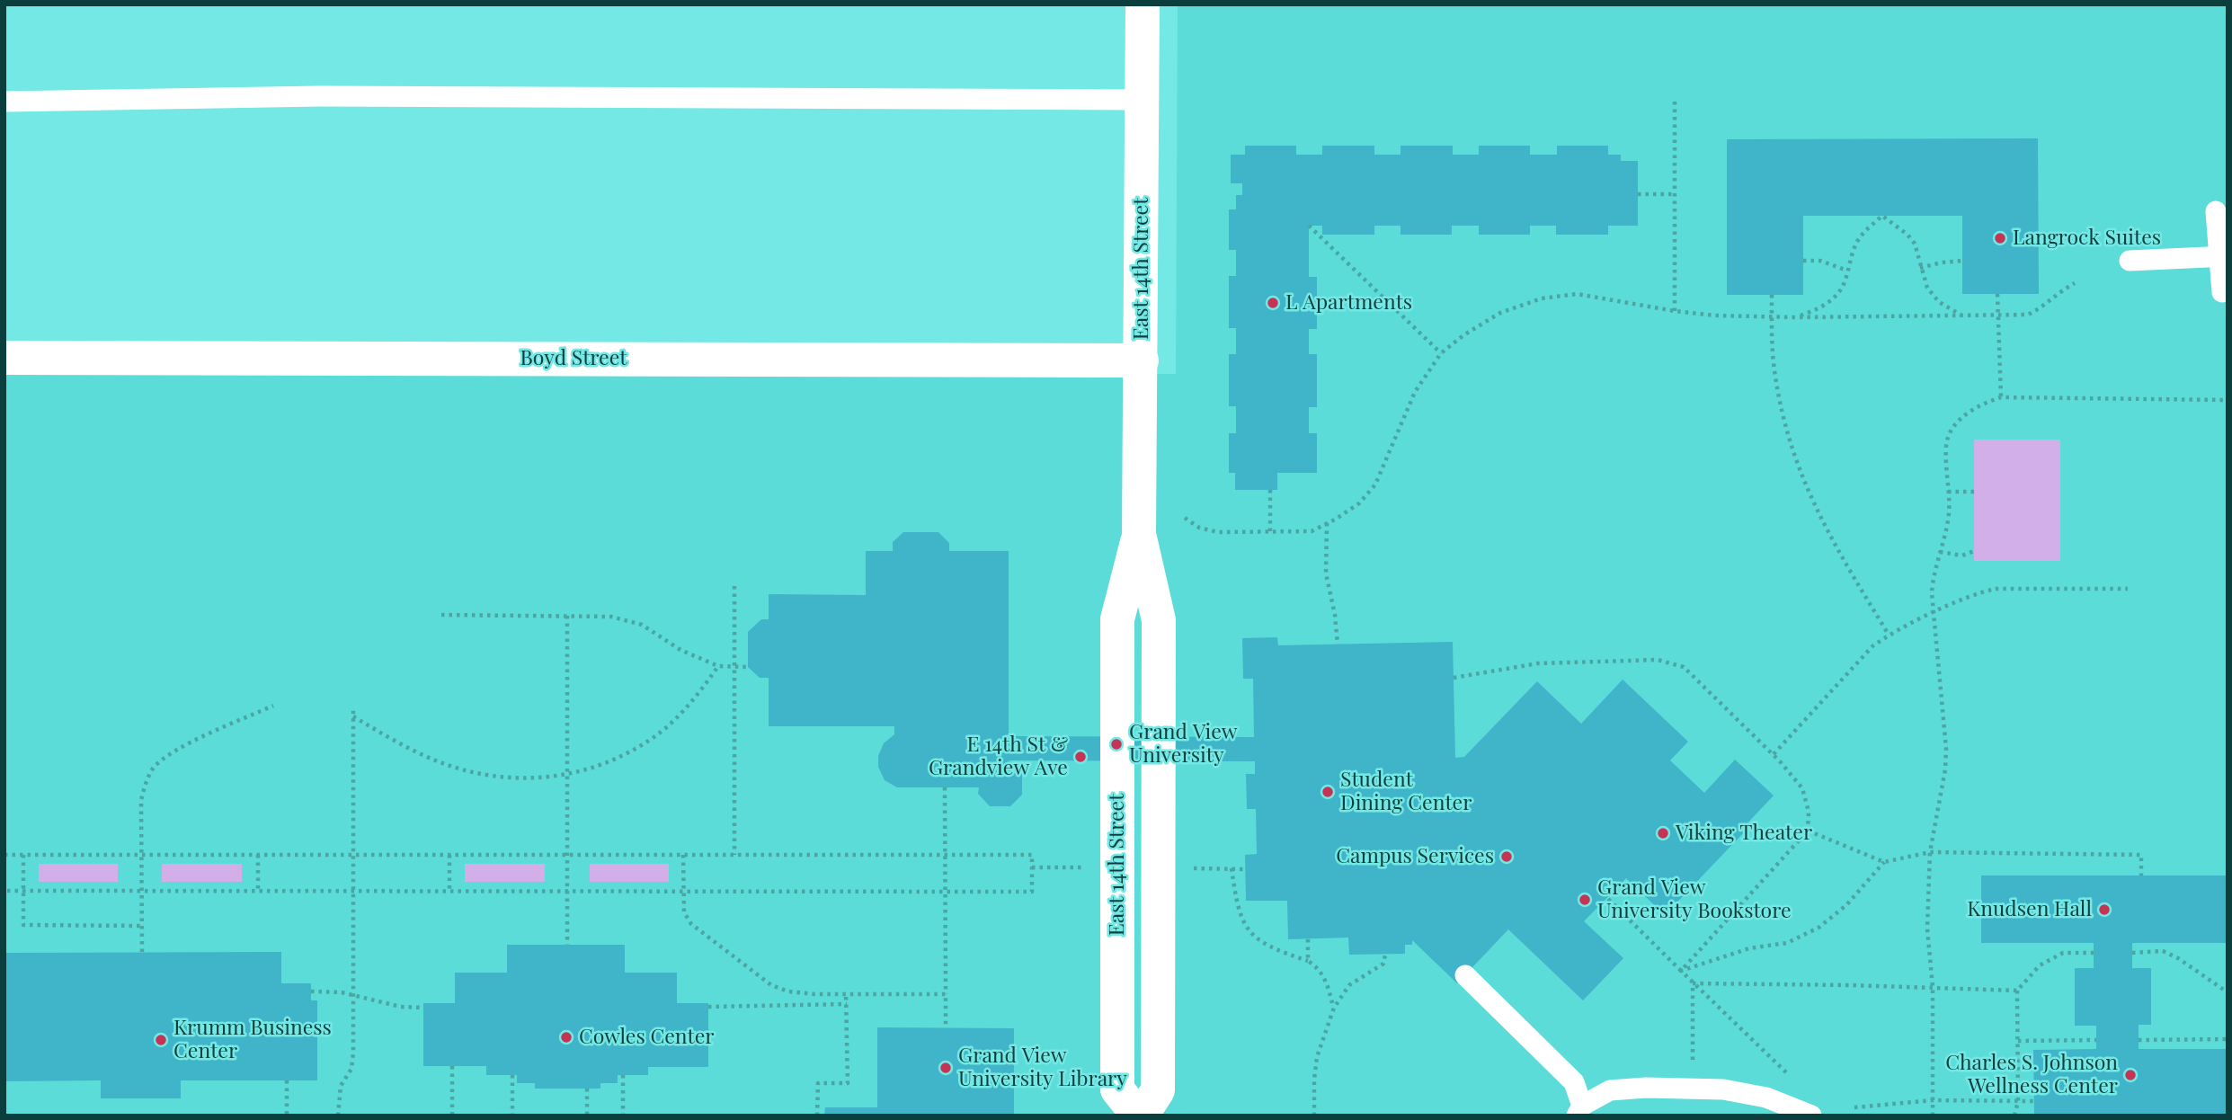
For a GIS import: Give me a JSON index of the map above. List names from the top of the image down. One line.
{"streets":{"main road":["East 14th Street","Boyd Street"]},"crossings":[["East 14th Street","Boyd Street"]],"places":["Langrock Suites","L Apartments","Grand View University","E 14th St & Grandview Ave","Student Dining Center","Viking Theater","Campus Services","Grand View University Bookstore","Knudsen Hall","Cowles Center","Krumm Business Center","Grand View University Library","Charles S. Johnson Wellness Center"]}
